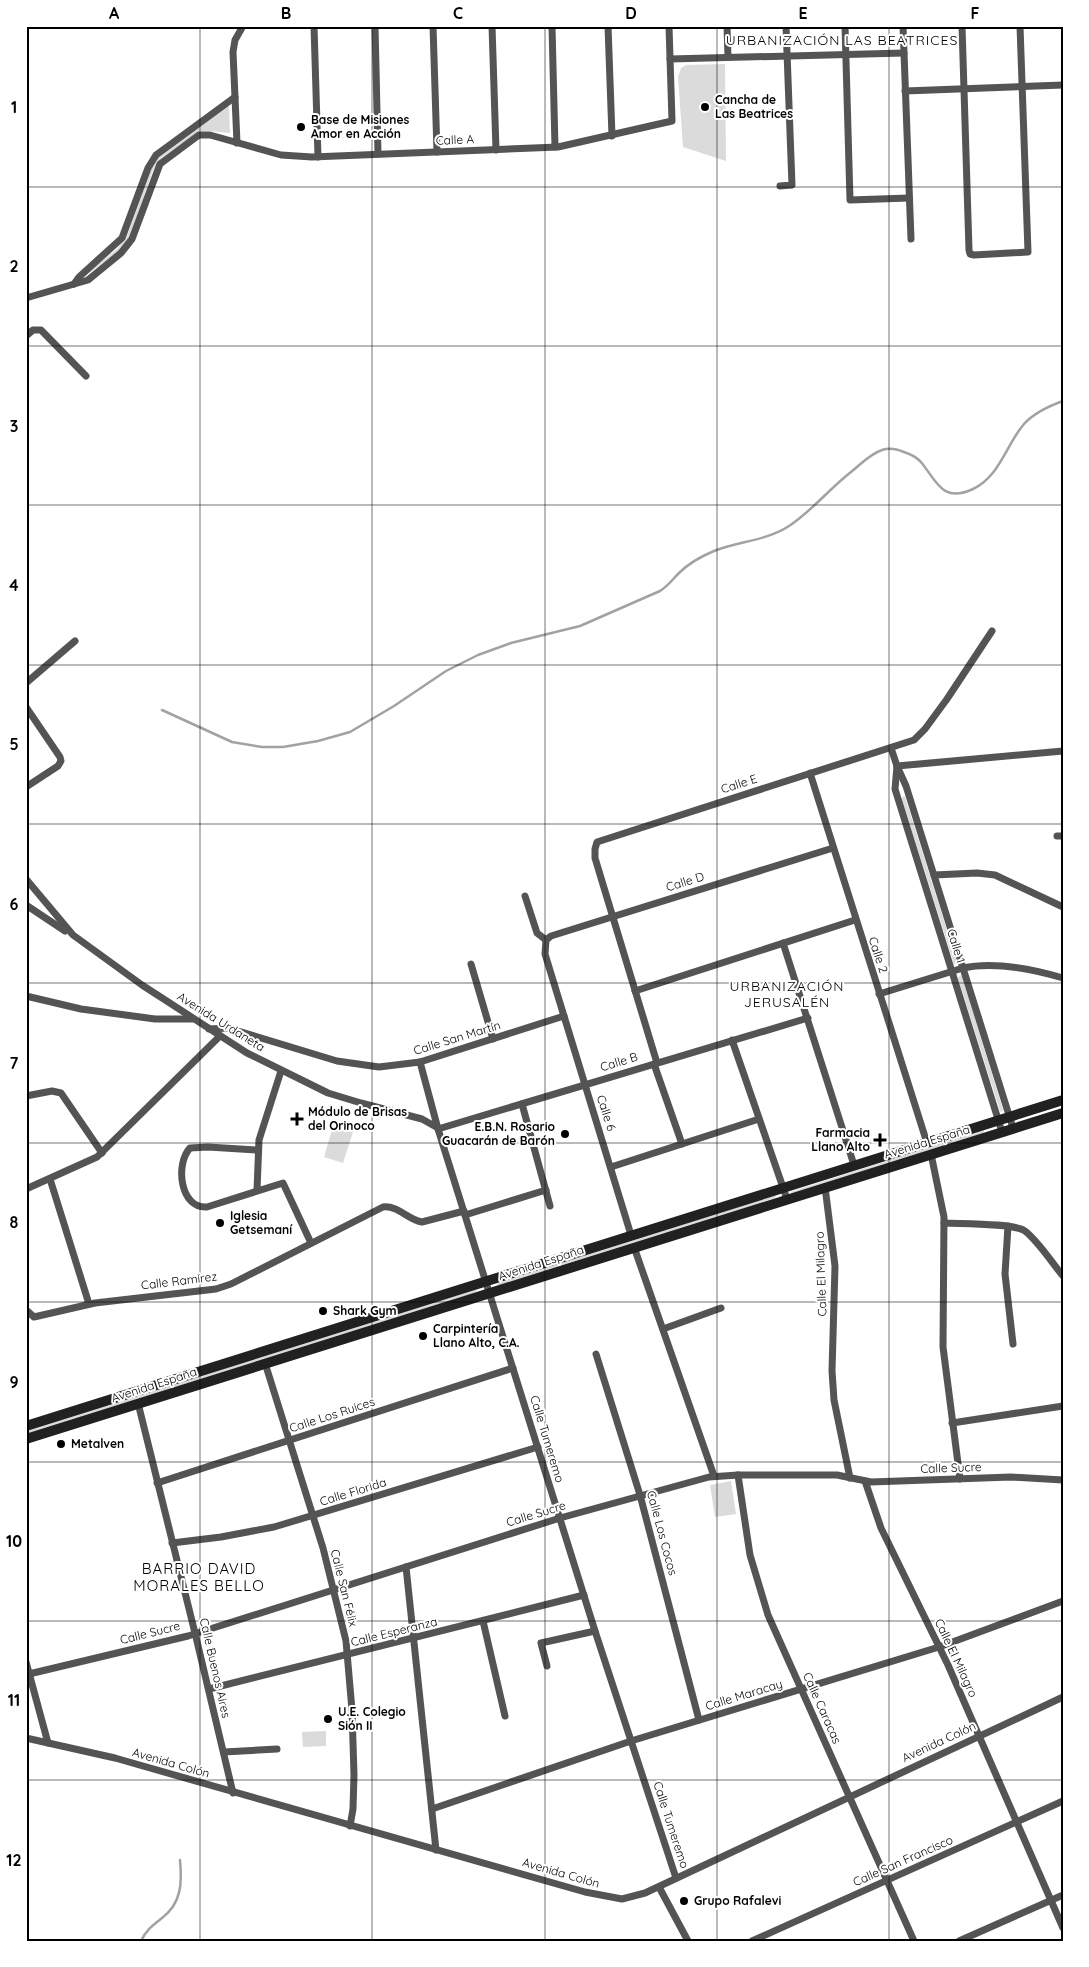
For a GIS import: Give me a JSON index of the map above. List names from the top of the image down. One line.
{"streets":{"main road":["Avenida España"],"street":["Calle A","Calle E","Calle D","Calle 1","Calle 2","Avenida Urdaneta","Calle San Martín","Calle B","Calle 6","Calle El Milagro","Calle Ramírez","Calle Los Ruices","Calle Tumeremo","Calle Sucre","Calle Florida","Calle Los Cocos","Calle San Félix","Calle Esperanza","Calle Buenos Aires","Calle Maracay","Calle Caracas","Avenida Colón","Calle San Francisco"]},"crossings":[["Calle E","Calle D"],["Calle E","Calle 1"],["Calle E","Calle 2"],["Calle D","Calle 2"],["Calle D","Calle 6"],["Calle 1","Avenida España"],["Calle 2","Avenida España"],["Avenida Urdaneta","Calle San Martín"],["Avenida Urdaneta","Calle B"],["Avenida Urdaneta","Calle Tumeremo"],["Calle San Martín","Calle 6"],["Calle San Martín","Calle Tumeremo"],["Calle B","Calle 6"],["Calle B","Calle Tumeremo"],["Calle 6","Avenida España"],["Avenida España","Calle El Milagro"],["Avenida España","Calle Tumeremo"],["Avenida España","Calle San Félix"],["Avenida España","Calle Buenos Aires"],["Calle El Milagro","Calle Sucre"],["Calle El Milagro","Calle Maracay"],["Calle El Milagro","Avenida Colón"],["Calle El Milagro","Calle San Francisco"],["Calle Ramírez","Calle Tumeremo"],["Calle Los Ruices","Calle Tumeremo"],["Calle Los Ruices","Calle San Félix"],["Calle Los Ruices","Calle Buenos Aires"],["Calle Tumeremo","Calle Sucre"],["Calle Tumeremo","Calle Florida"],["Calle Tumeremo","Calle Esperanza"],["Calle Tumeremo","Calle Maracay"],["Calle Tumeremo","Avenida Colón"],["Calle Sucre","Calle Los Cocos"],["Calle Sucre","Calle San Félix"],["Calle Sucre","Calle Buenos Aires"],["Calle Sucre","Calle Caracas"],["Calle Florida","Calle San Félix"],["Calle Florida","Calle Buenos Aires"],["Calle Los Cocos","Calle Maracay"],["Calle San Félix","Calle Esperanza"],["Calle San Félix","Avenida Colón"],["Calle Esperanza","Calle Buenos Aires"],["Calle Buenos Aires","Avenida Colón"],["Calle Maracay","Calle Caracas"],["Calle Caracas","Avenida Colón"],["Calle Caracas","Calle San Francisco"]],"districts":["URBANIZACIÓN LAS BEATRICES","URBANIZACIÓN JERUSALÉN","BARRIO DAVID MORALES BELLO"],"places":{"other":["Cancha de Las Beatrices","Base de Misiones Amor en Acción","E.B.N. Rosario Guacarán de Barón","Iglesia Getsemaní","Shark Gym","Carpintería Llano Alto, C.A.","Metalven","U.E. Colegio Sión II","Grupo Rafalevi"],"health":["Módulo de Brisas del Orinoco","Farmacia Llano Alto"]},"grid":{"columns":["A","B","C","D","E","F"],"rows":["1","2","3","4","5","6","7","8","9","10","11","12"]}}
